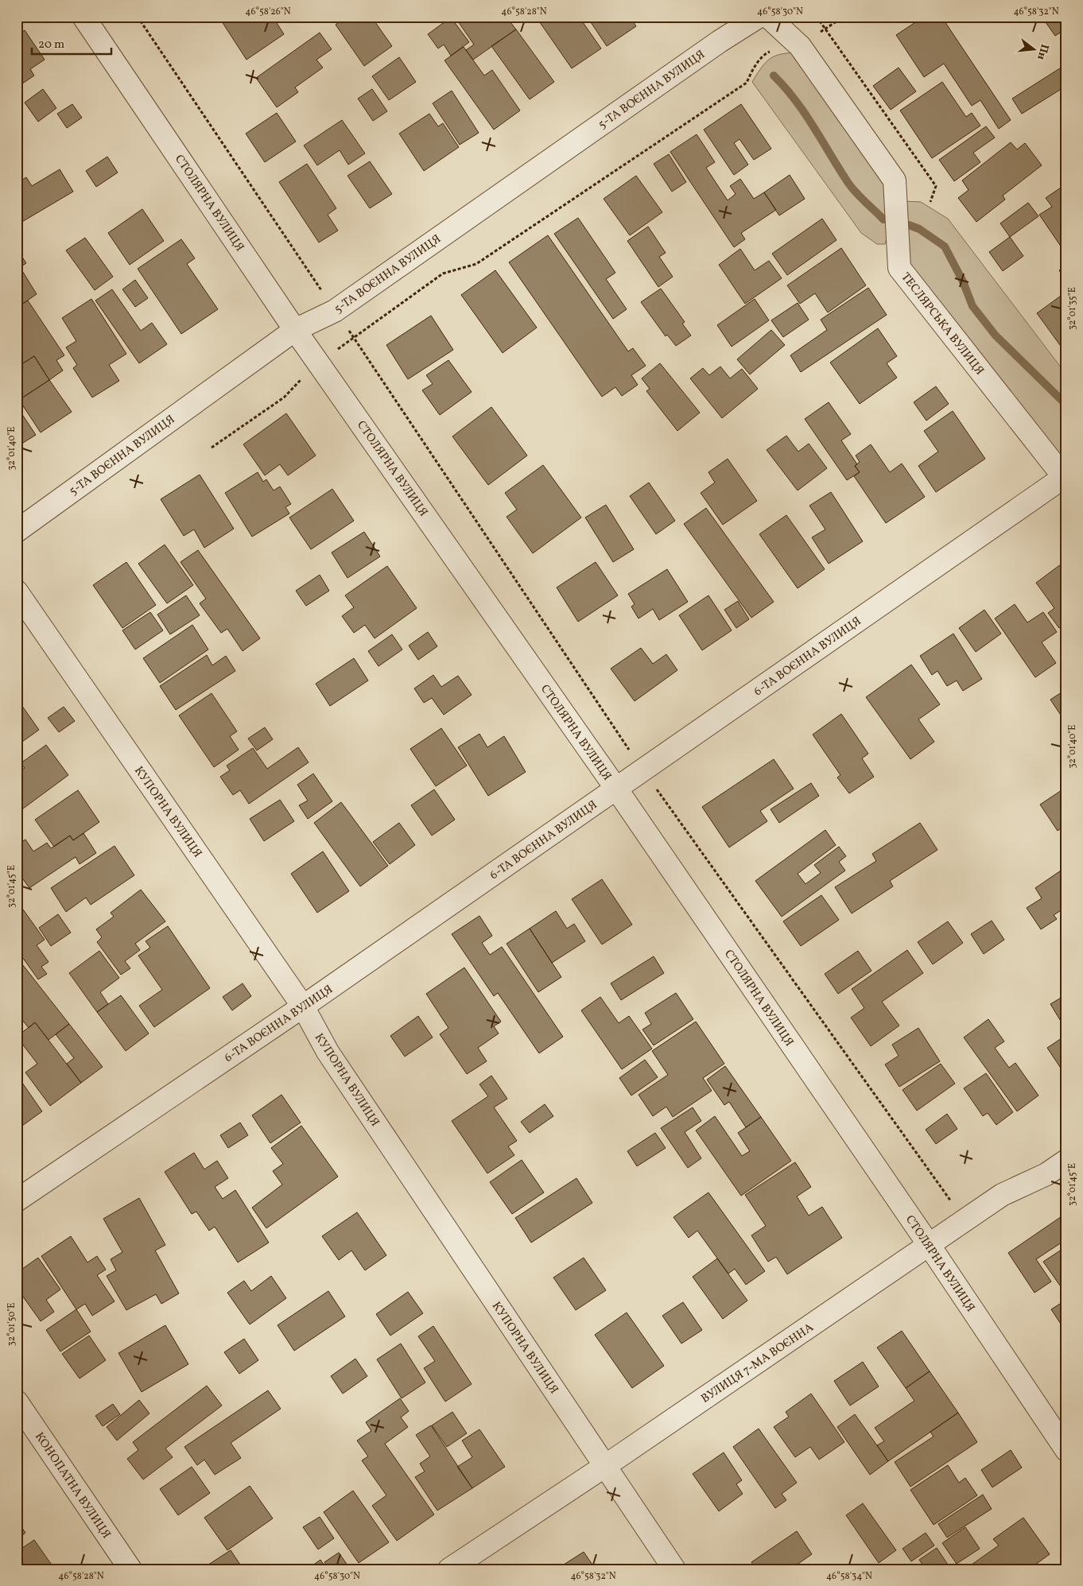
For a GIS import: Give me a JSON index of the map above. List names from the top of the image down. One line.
{"streets":{"street":["5-ТА ВОЄННА ВУЛИЦЯ","СТОЛЯРНА ВУЛИЦЯ","ТЕСЛЯРСЬКА ВУЛИЦЯ","6-ТА ВОЄННА ВУЛИЦЯ","КУПОРНА ВУЛИЦЯ","ВУЛИЦЯ 7-МА ВОЄННА","КОНОПАТНА ВУЛИЦЯ"]},"crossings":[["5-ТА ВОЄННА ВУЛИЦЯ","СТОЛЯРНА ВУЛИЦЯ"],["СТОЛЯРНА ВУЛИЦЯ","6-ТА ВОЄННА ВУЛИЦЯ"],["СТОЛЯРНА ВУЛИЦЯ","ВУЛИЦЯ 7-МА ВОЄННА"],["ТЕСЛЯРСЬКА ВУЛИЦЯ","6-ТА ВОЄННА ВУЛИЦЯ"],["6-ТА ВОЄННА ВУЛИЦЯ","КУПОРНА ВУЛИЦЯ"],["КУПОРНА ВУЛИЦЯ","ВУЛИЦЯ 7-МА ВОЄННА"]],"scale_bar":"20 m","north":"right","coordinates":["46°58'26\"N","46°58'28\"N","46°58'30\"N","46°58'32\"N","32°01'35\"E","32°01'40\"E","32°01'45\"E","32°01'50\"E","46°58'34\"N"]}
